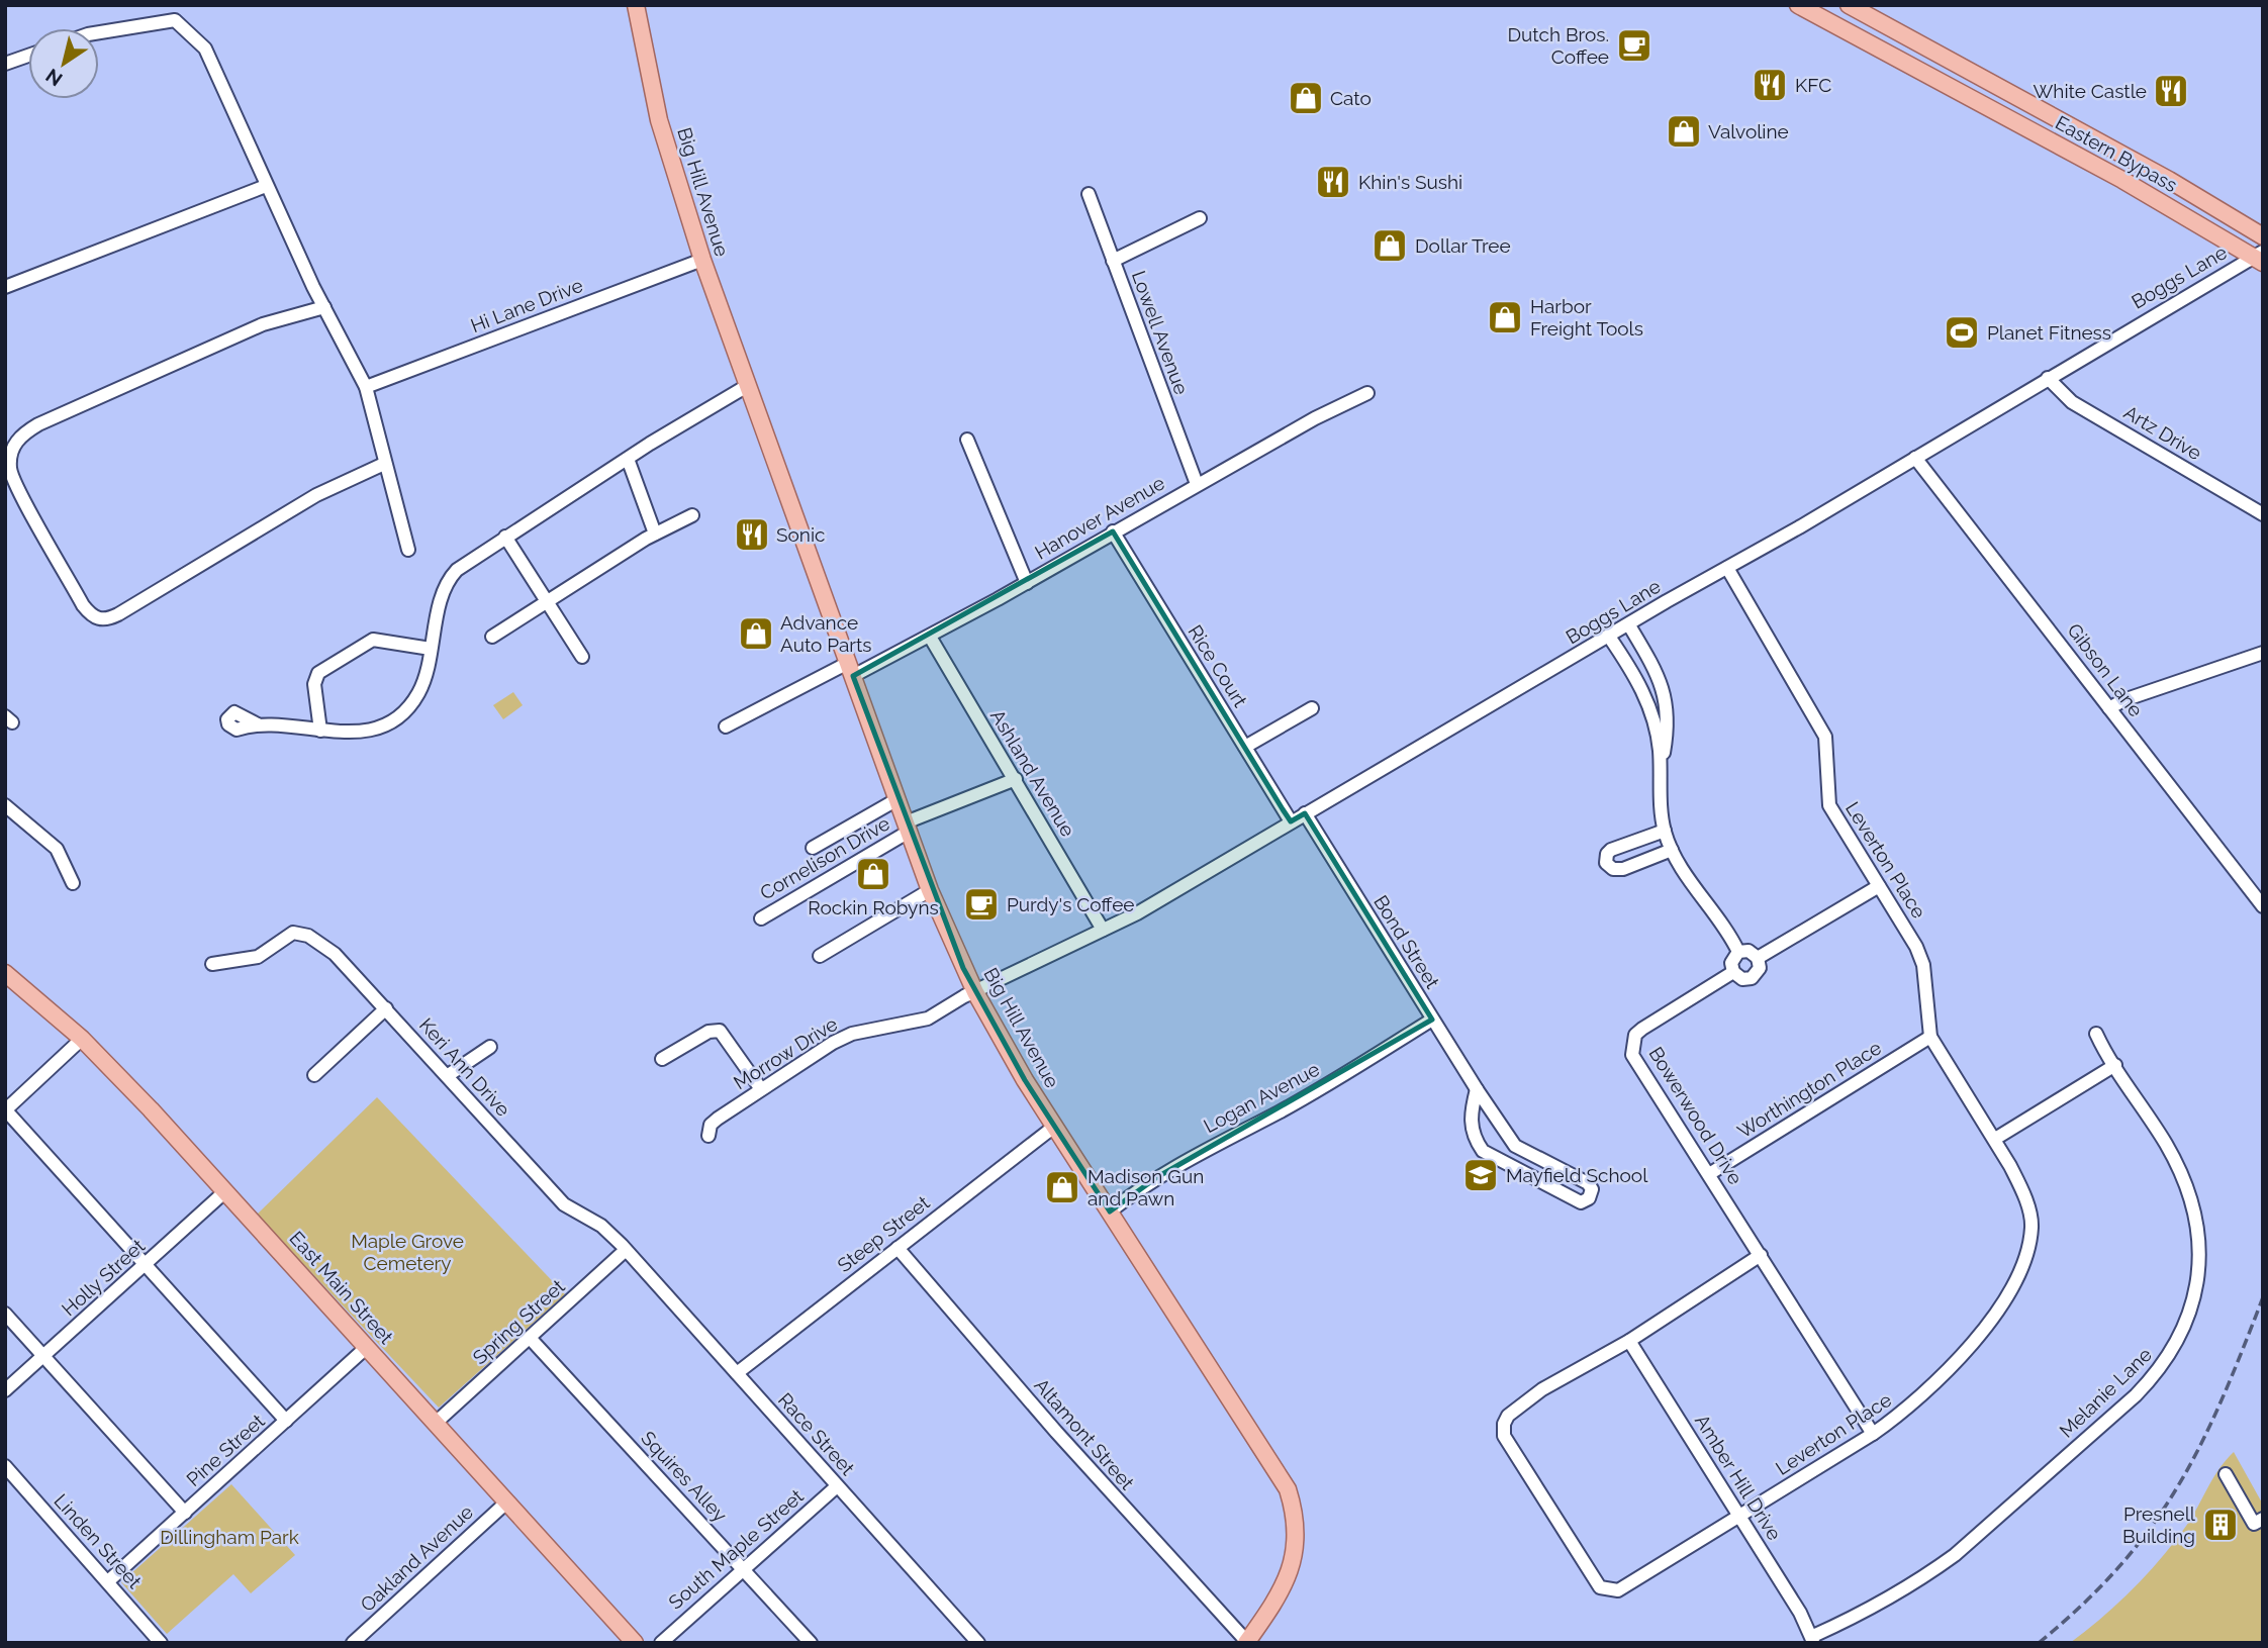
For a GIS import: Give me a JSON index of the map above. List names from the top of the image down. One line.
{"streets":{"main road":["Eastern Bypass","Big Hill Avenue","East Main Street"],"street":["Boggs Lane","Hi Lane Drive","Lowell Avenue","Artz Drive","Hanover Avenue","Rice Court","Gibson Lane","Ashland Avenue","Cornelison Drive","Leverton Place","Bond Street","Morrow Drive","Keri Ann Drive","Worthington Place","Logan Avenue","Bowerwood Drive","Steep Street","Holly Street","Spring Street","Melanie Lane","Race Street","Altamont Street","Pine Street","Squires Alley","Amber Hill Drive","Linden Street","South Maple Street","Oakland Avenue"]},"crossings":[["Eastern Bypass","Boggs Lane"],["Big Hill Avenue","Boggs Lane"],["Big Hill Avenue","Hi Lane Drive"],["Big Hill Avenue","Hanover Avenue"],["Big Hill Avenue","Cornelison Drive"],["Big Hill Avenue","Morrow Drive"],["Big Hill Avenue","Logan Avenue"],["Big Hill Avenue","Steep Street"],["Big Hill Avenue","Altamont Street"],["Boggs Lane","Artz Drive"],["Boggs Lane","Rice Court"],["Boggs Lane","Gibson Lane"],["Boggs Lane","Ashland Avenue"],["Boggs Lane","Leverton Place"],["Boggs Lane","Bond Street"],["Boggs Lane","Morrow Drive"],["Lowell Avenue","Hanover Avenue"],["Hanover Avenue","Rice Court"],["Hanover Avenue","Ashland Avenue"],["Ashland Avenue","Cornelison Drive"],["Leverton Place","Worthington Place"],["Leverton Place","Bowerwood Drive"],["Leverton Place","Amber Hill Drive"],["Bond Street","Logan Avenue"],["Keri Ann Drive","Spring Street"],["Keri Ann Drive","Race Street"],["Worthington Place","Bowerwood Drive"],["Steep Street","Race Street"],["Steep Street","Altamont Street"],["Holly Street","East Main Street"],["East Main Street","Spring Street"],["East Main Street","Pine Street"],["East Main Street","Oakland Avenue"],["Spring Street","Race Street"],["Spring Street","Squires Alley"],["Melanie Lane","Amber Hill Drive"],["Race Street","South Maple Street"],["Pine Street","Linden Street"],["Squires Alley","South Maple Street"]],"parks":["Maple Grove Cemetery","Dillingham Park"],"places":{"cafe":["Dutch Bros. Coffee","Purdy's Coffee"],"restaurant":["KFC","White Castle","Khin's Sushi","Sonic"],"shop":["Cato","Valvoline","Dollar Tree","Harbor Freight Tools","Advance Auto Parts","Rockin Robyns","Madison Gun and Pawn"],"sports":["Planet Fitness"],"school or university":["Mayfield School"],"building":["Presnell Building"]},"north":"bottom left"}
